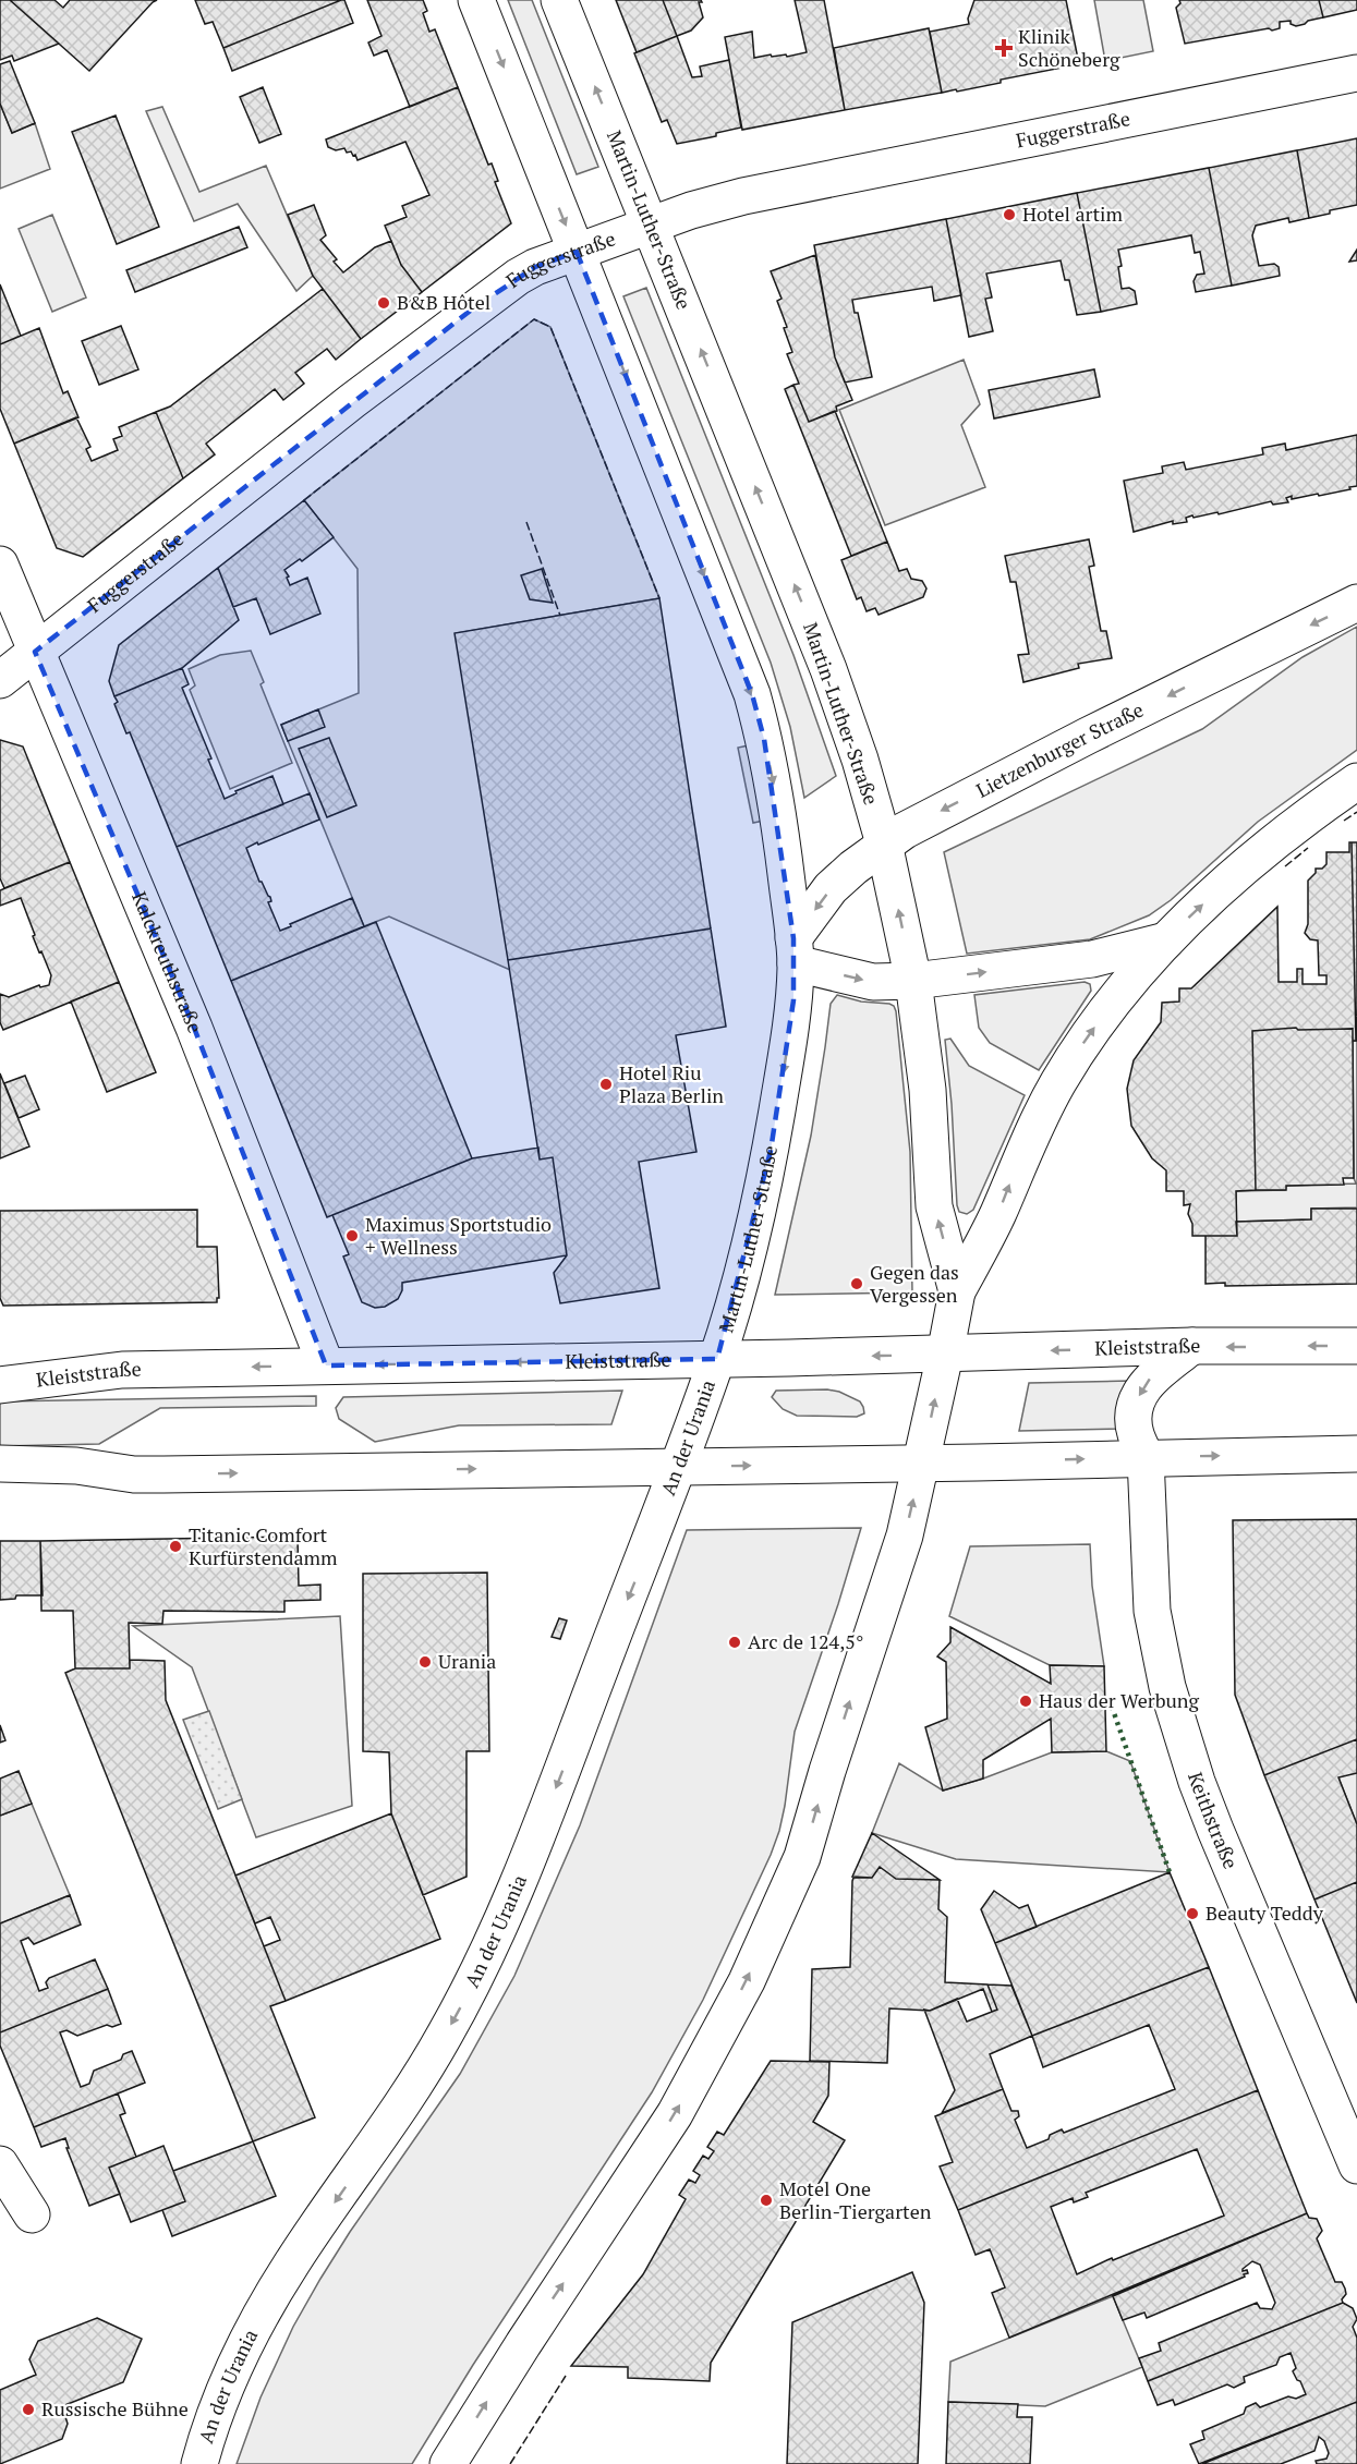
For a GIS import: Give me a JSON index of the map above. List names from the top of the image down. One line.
{"streets":{"main road":["Fuggerstraße","Martin-Luther-Straße","Lietzenburger Straße","Kalckreuthstraße","Kleiststraße","An der Urania","Keithstraße"]},"crossings":[["Fuggerstraße","Martin-Luther-Straße"],["Fuggerstraße","Kalckreuthstraße"],["Martin-Luther-Straße","Lietzenburger Straße"],["Martin-Luther-Straße","Kleiststraße"],["Martin-Luther-Straße","An der Urania"],["Kalckreuthstraße","Kleiststraße"],["Kleiststraße","An der Urania"],["Kleiststraße","Keithstraße"]],"places":{"health":["Klinik Schöneberg"],"other":["Hotel artim","B&B Hôtel","Hotel Riu Plaza Berlin","Maximus Sportstudio + Wellness","Gegen das Vergessen","Titanic Comfort Kurfürstendamm","Arc de 124,5°","Urania","Haus der Werbung","Beauty Teddy","Motel One Berlin-Tiergarten","Russische Bühne"]}}
